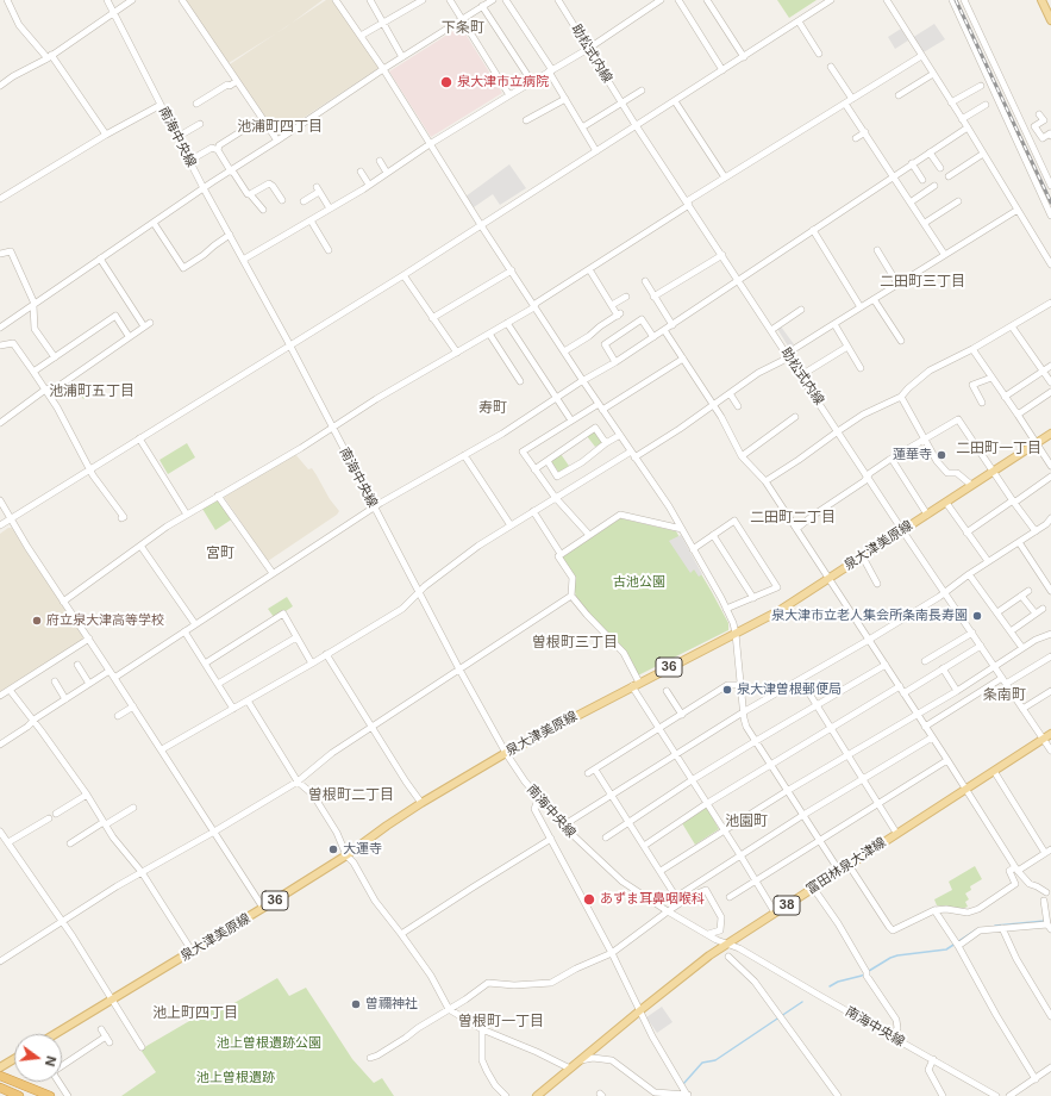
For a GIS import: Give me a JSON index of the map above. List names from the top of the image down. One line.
{"streets":{"main road":["泉大津美原線","36","富田林泉大津線","38"],"street":["助松式内線","南海中央線"]},"crossings":[["助松式内線","泉大津美原線"],["助松式内線","富田林泉大津線"],["南海中央線","泉大津美原線"],["南海中央線","富田林泉大津線"]],"districts":["下条町","池浦町四丁目","二田町三丁目","池浦町五丁目","寿町","二田町一丁目","二田町二丁目","宮町","曽根町三丁目","条南町","曽根町二丁目","池園町","池上町四丁目","曽根町一丁目"],"parks":["古池公園","池上曽根遺跡公園","池上曽根遺跡"],"places":["泉大津市立病院","蓮華寺","泉大津市立老人集会所条南長寿園","府立泉大津高等学校","泉大津曽根郵便局","大運寺","あずま耳鼻咽喉科","曽禰神社"],"north":"right"}
